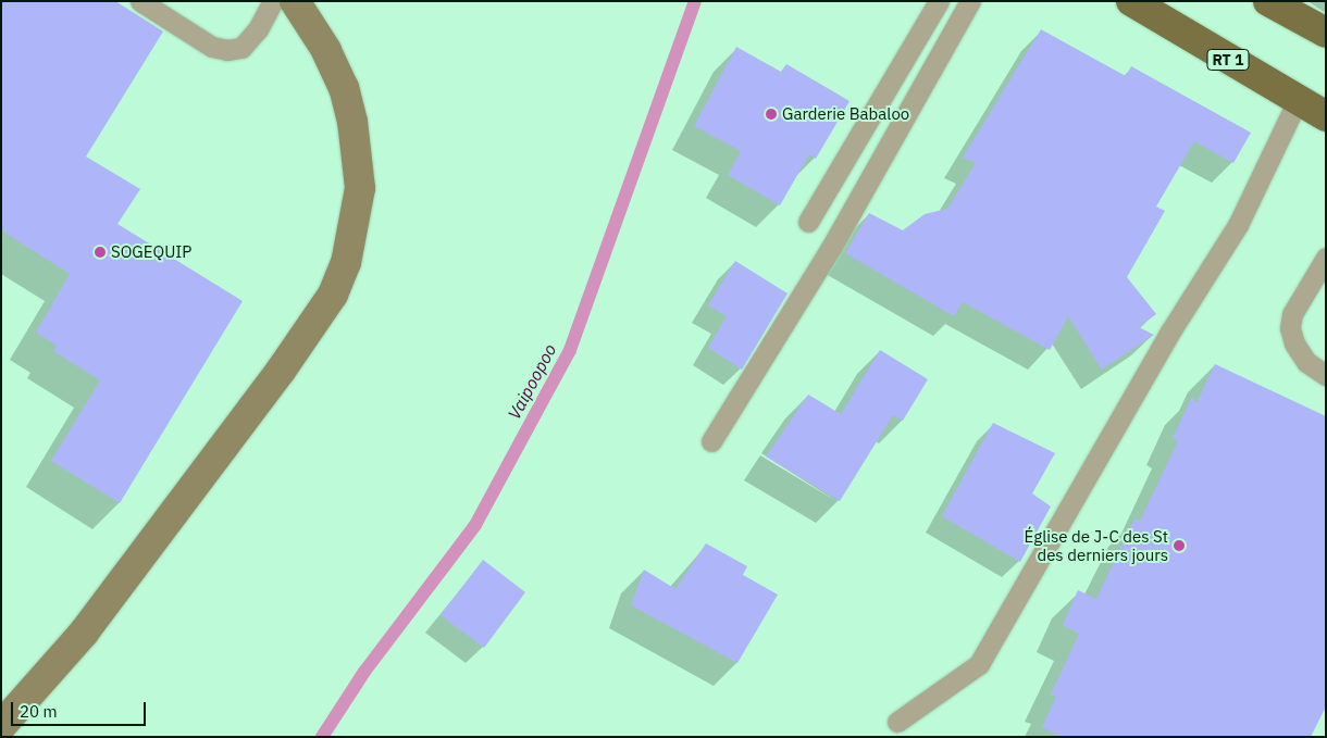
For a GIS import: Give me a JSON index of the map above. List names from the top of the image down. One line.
{"streets":{"main road":["RT 1"]},"water":["Vaipoopoo"],"places":["Garderie Babaloo","SOGEQUIP","Église de J-C des St des derniers jours"],"scale_bar":"20 m"}
